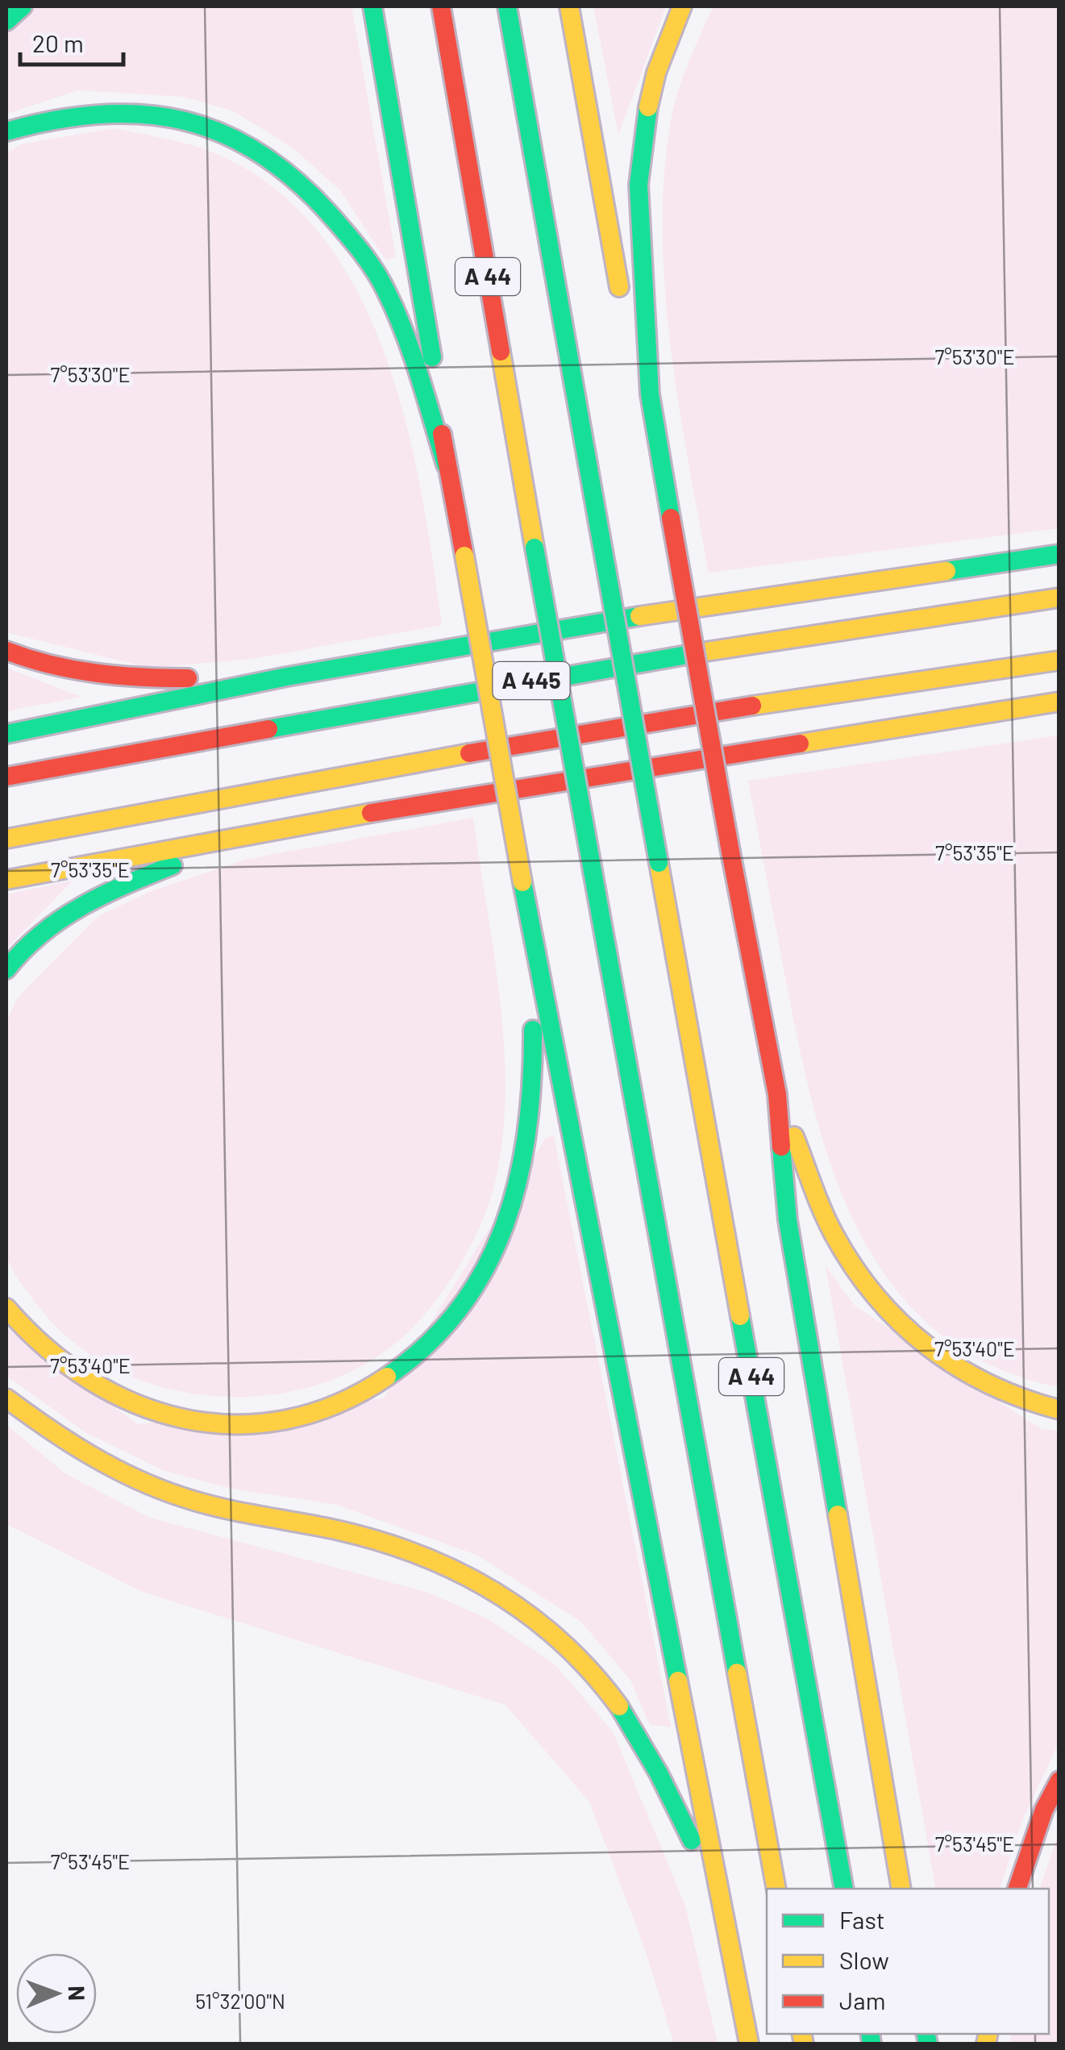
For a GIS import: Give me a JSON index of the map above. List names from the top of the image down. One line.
{"streets":{"highway":["A 44","A 445"]},"legend":["Fast","Slow","Jam"],"scale_bar":"20 m","north":"right","coordinates":["7°53'30\"E","7°53'35\"E","7°53'40\"E","7°53'45\"E","51°32'00\"N"]}
